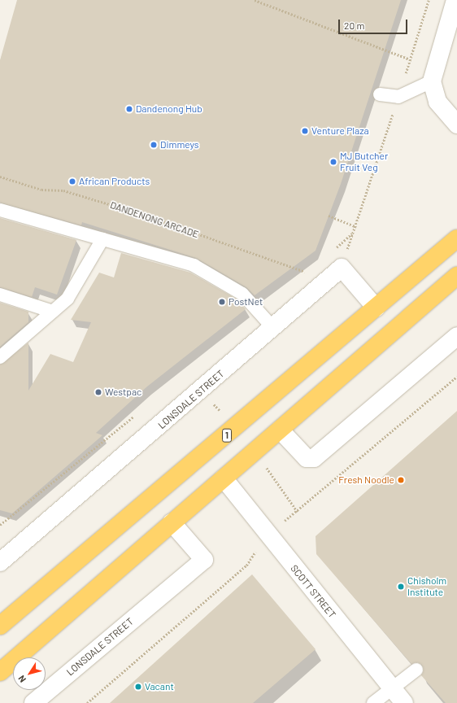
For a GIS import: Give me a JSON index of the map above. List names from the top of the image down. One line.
{"streets":{"highway":["1"],"street":["LONSDALE STREET","SCOTT STREET"],"path":["DANDENONG ARCADE"]},"places":["Dandenong Hub","Venture Plaza","Dimmeys","MJ Butcher Fruit Veg","African Products","PostNet","Westpac","Fresh Noodle","Chisholm Institute","Vacant"],"scale_bar":"20 m","north":"bottom left"}
